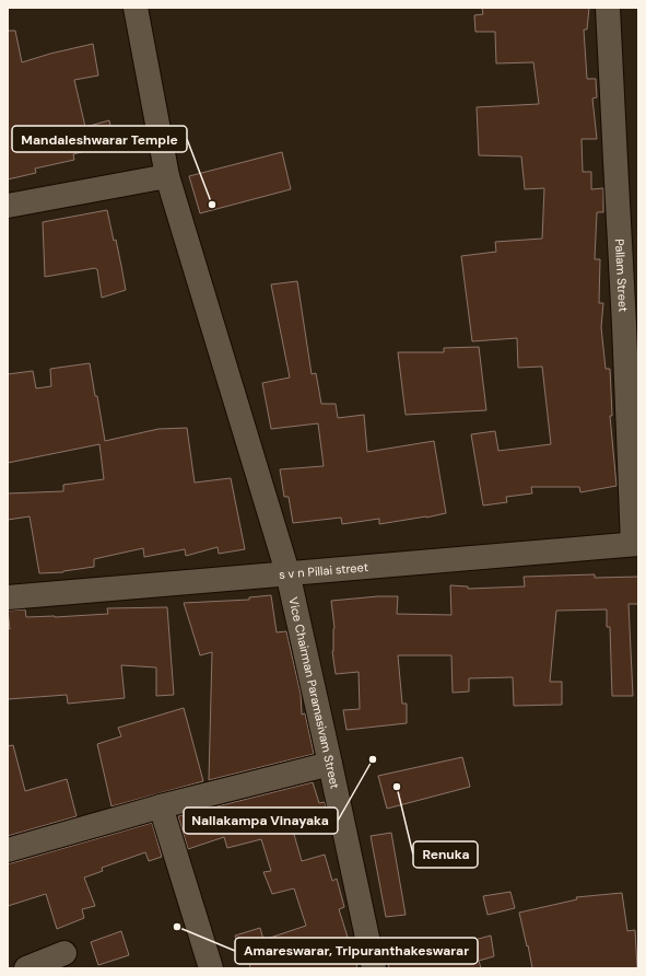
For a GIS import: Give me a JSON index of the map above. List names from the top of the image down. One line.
{"streets":{"street":["Pallam Street","s v n Pillai street","Vice Chairman Paramasivam Street"]},"crossings":[["Pallam Street","s v n Pillai street"],["s v n Pillai street","Vice Chairman Paramasivam Street"]],"places":["Mandaleshwarar Temple","Nallakampa Vinayaka","Renuka","Amareswarar, Tripuranthakeswarar"]}
